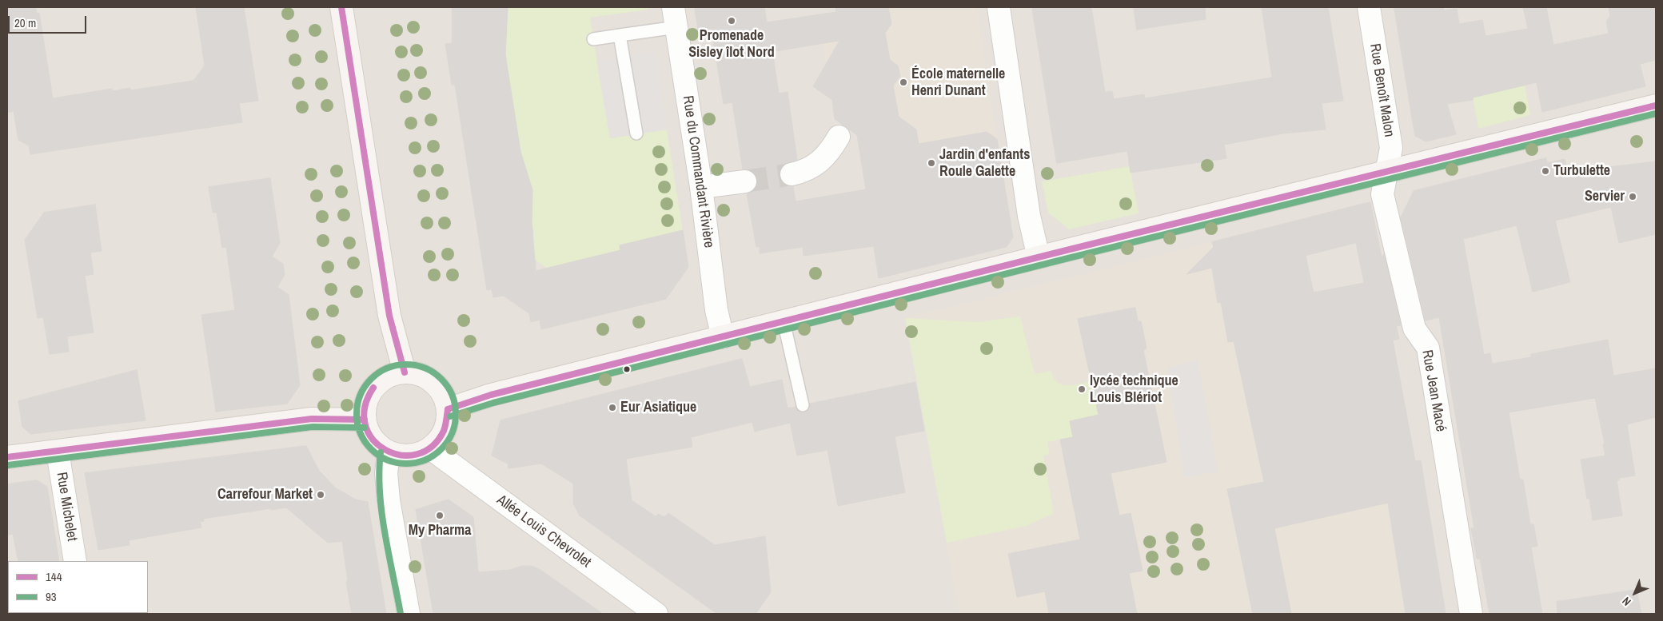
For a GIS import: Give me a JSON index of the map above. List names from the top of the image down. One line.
{"streets":{"street":["Rue Benoît Malon","Rue du Commandant Rivière","Rue Jean Macé","Rue Michelet","Allée Louis Chevrolet"]},"crossings":[["Rue Benoît Malon","Rue Jean Macé"]],"places":["Promenade Sisley îlot Nord","École maternelle Henri Dunant","Jardin d'enfants Roule Galette","Turbulette","Servier","lycée technique Louis Blériot","Eur Asiatique","Carrefour Market","My Pharma"],"lines":["transit line 144","transit line 93"],"legend":["144","93"],"scale_bar":"20 m","north":"bottom left"}
